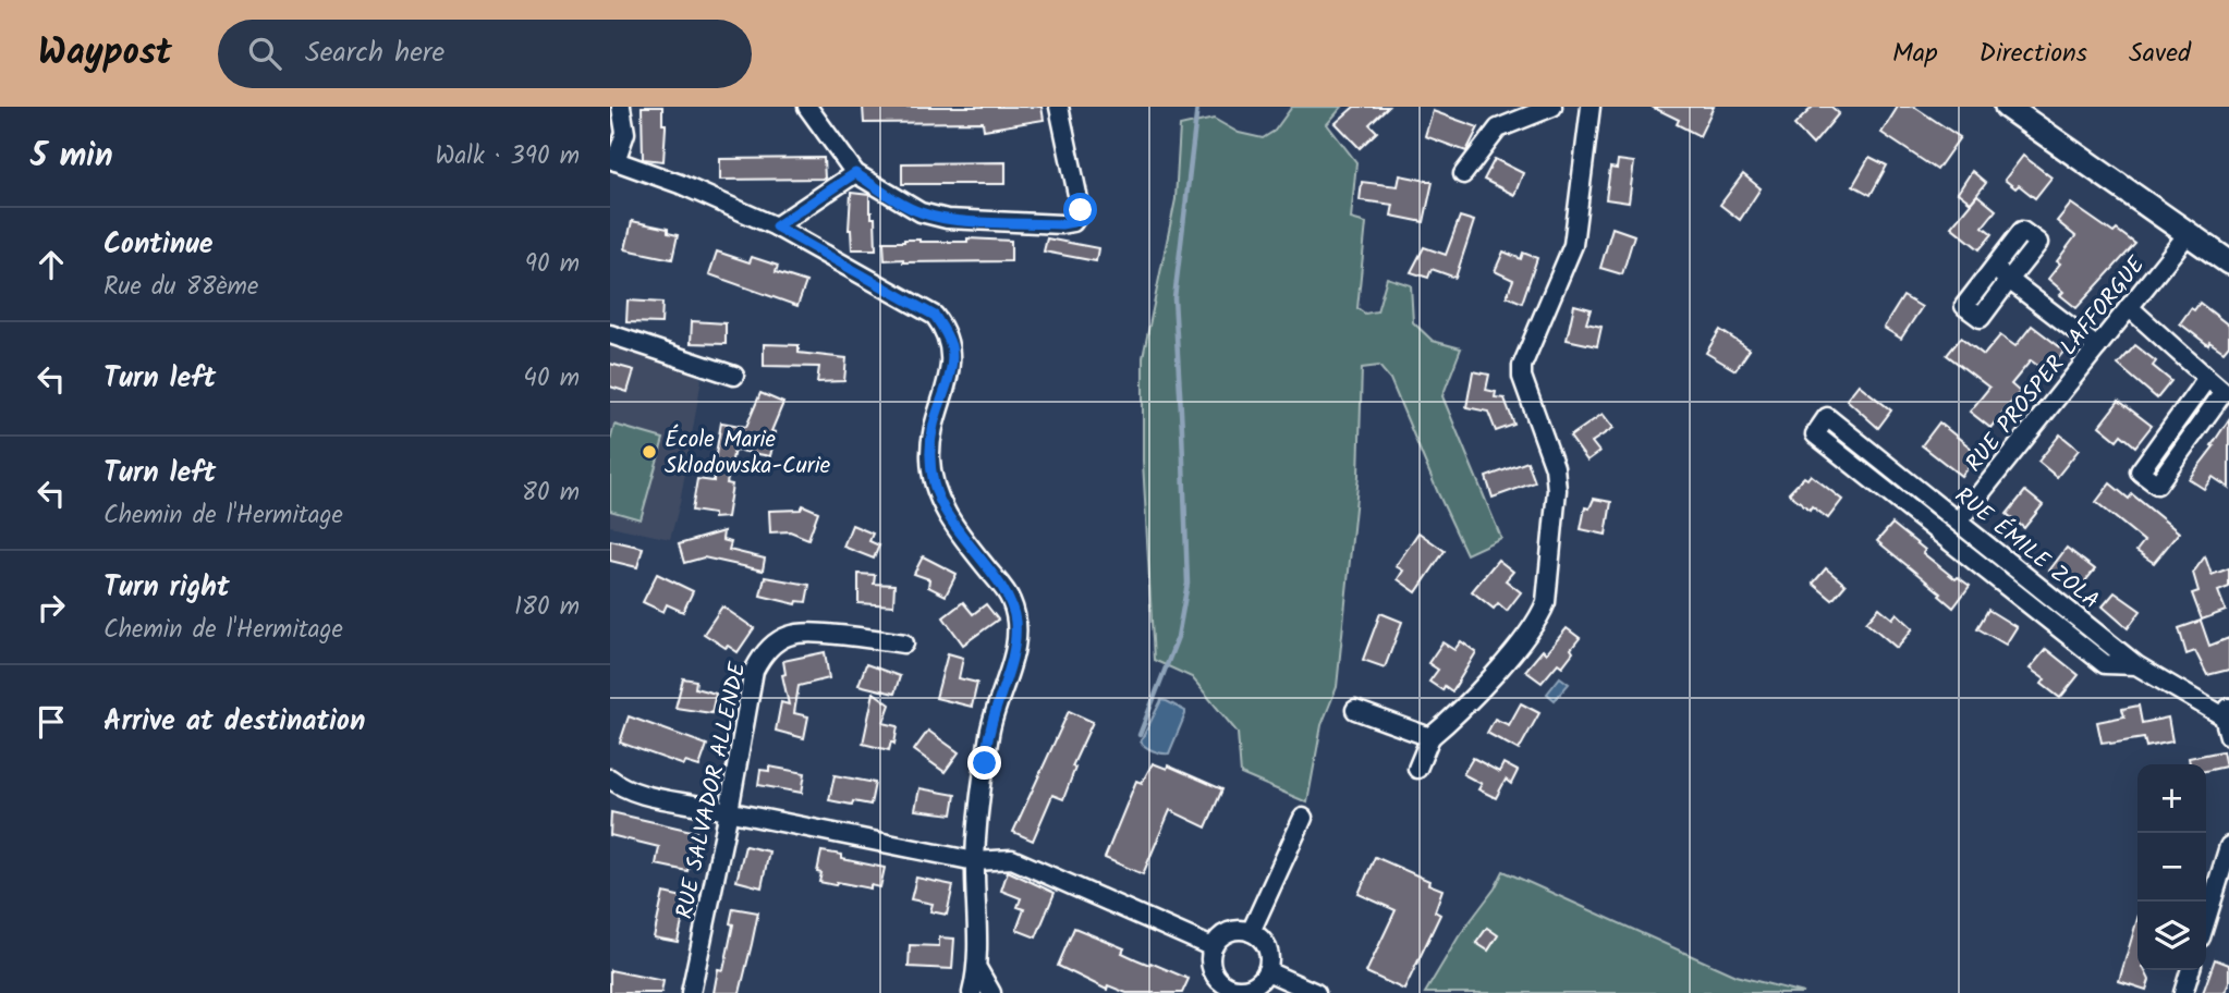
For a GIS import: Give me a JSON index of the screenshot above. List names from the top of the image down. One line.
{"streets":{"street":["RUE PROSPER LAFFORGUE","RUE ÉMILE ZOLA","RUE SALVADOR ALLENDE"]},"crossings":[["RUE PROSPER LAFFORGUE","RUE ÉMILE ZOLA"]],"places":["École Marie Sklodowska-Curie"],"page":{"header":"Waypost","search":"Search here","nav":["Map","Directions","Saved"],"heading":["5 min","Walk · 390 m"],"list":[["Continue","Rue du 88ème","90 m"],["Turn left","40 m"],["Turn left","Chemin de l'Hermitage","80 m"],["Turn right","Chemin de l'Hermitage","180 m"],"Arrive at destination"],"map_buttons":["+","−"]}}
